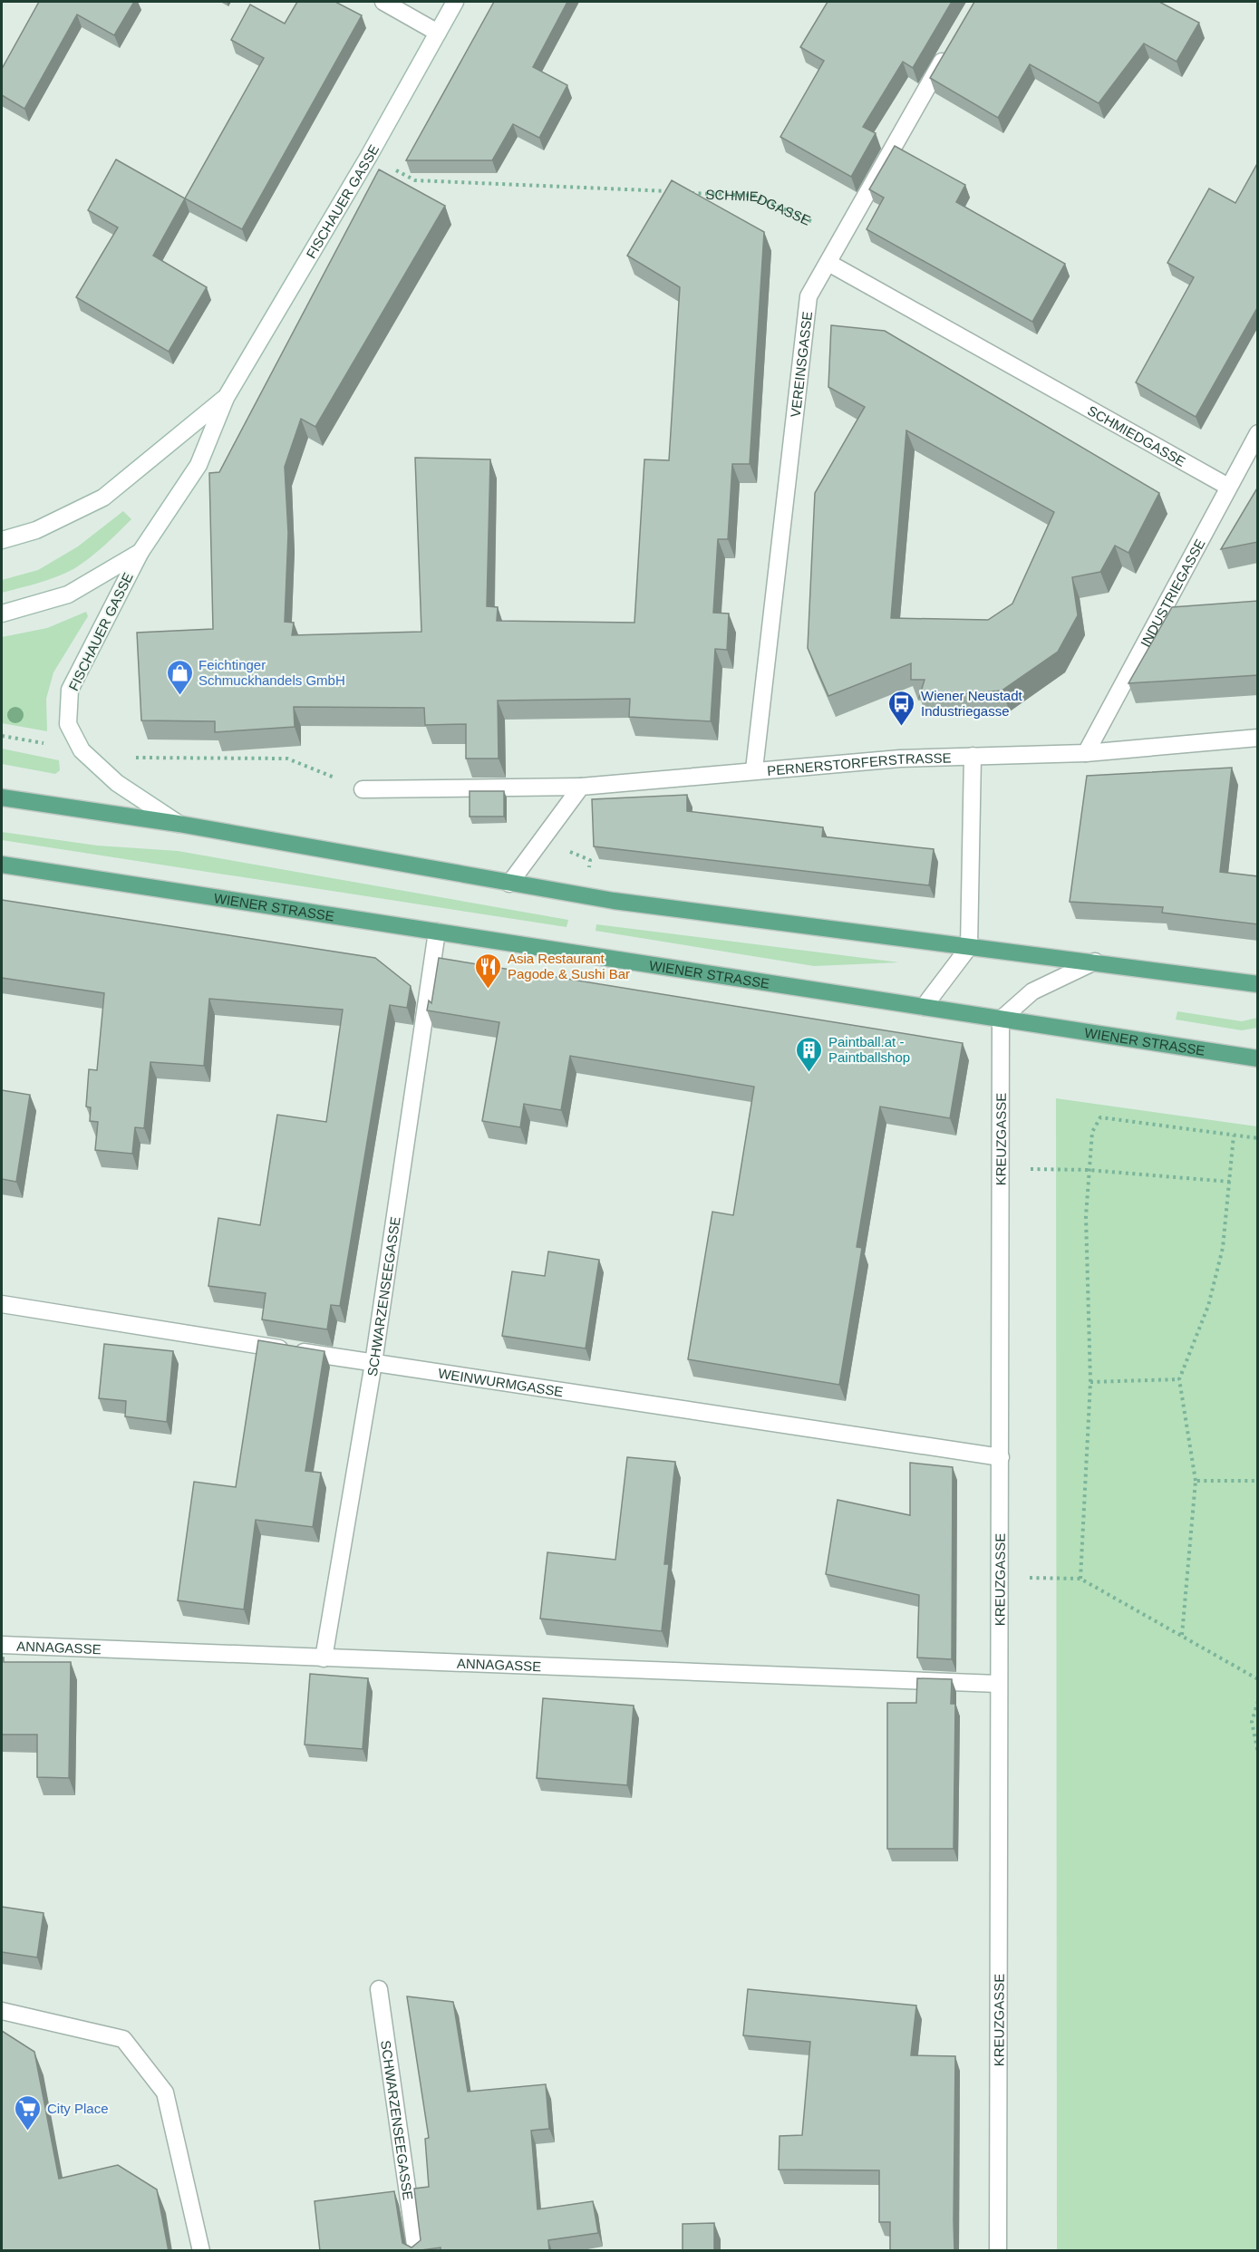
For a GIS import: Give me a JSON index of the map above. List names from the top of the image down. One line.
{"streets":{"main road":["WIENER STRASSE"],"street":["FISCHAUER GASSE","SCHMIEDGASSE","VEREINSGASSE","INDUSTRIEGASSE","PERNERSTORFERSTRASSE","KREUZGASSE","SCHWARZENSEEGASSE","WEINWURMGASSE","ANNAGASSE"]},"crossings":[["SCHMIEDGASSE","VEREINSGASSE"],["SCHMIEDGASSE","INDUSTRIEGASSE"],["VEREINSGASSE","PERNERSTORFERSTRASSE"],["INDUSTRIEGASSE","PERNERSTORFERSTRASSE"],["WIENER STRASSE","KREUZGASSE"],["WIENER STRASSE","SCHWARZENSEEGASSE"],["KREUZGASSE","WEINWURMGASSE"],["KREUZGASSE","ANNAGASSE"],["SCHWARZENSEEGASSE","WEINWURMGASSE"],["SCHWARZENSEEGASSE","ANNAGASSE"]],"places":{"shop":["Feichtinger Schmuckhandels GmbH"],"bus stop":["Wiener Neustadt Industriegasse"],"restaurant":["Asia Restaurant Pagode & Sushi Bar"],"building":["Paintball.at - Paintballshop"],"supermarket":["City Place"]}}
